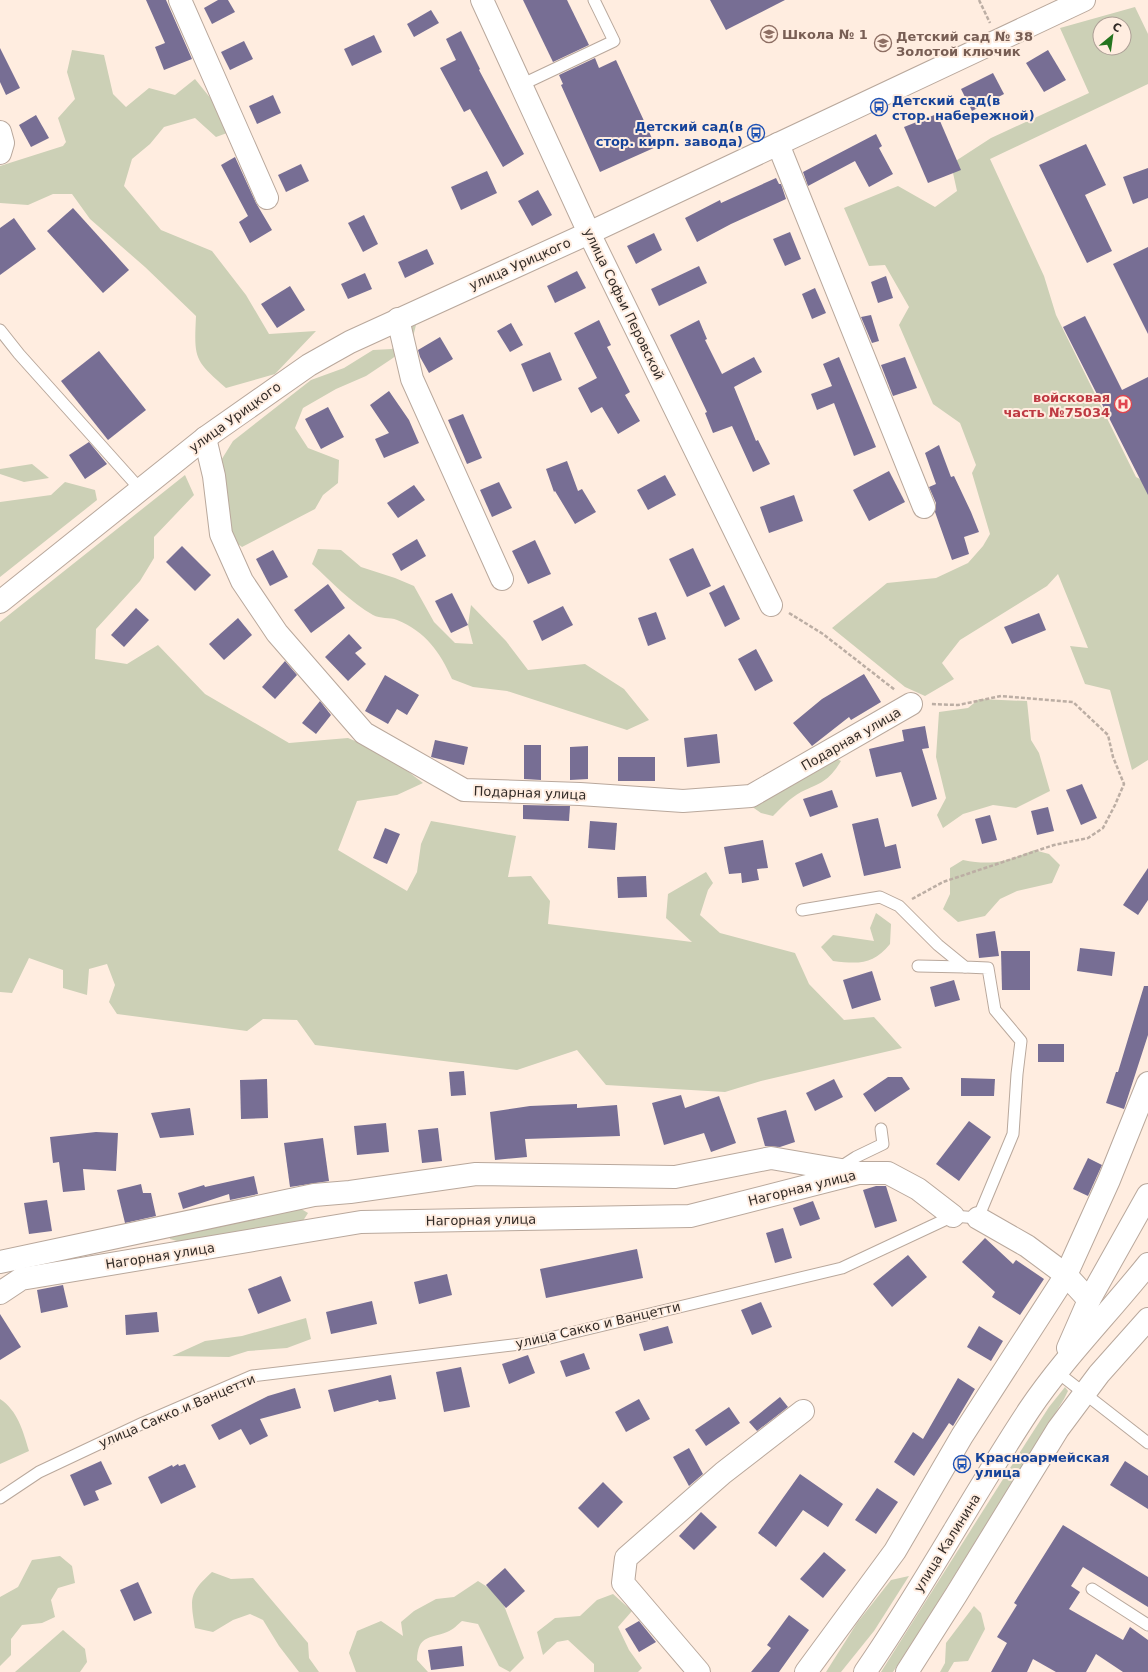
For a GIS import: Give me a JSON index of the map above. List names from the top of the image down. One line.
{"streets":{"street":["улица Урицкого","улица Софьи Перовской","Подарная улица","Нагорная улица","улица Калинина"],"lane":["улица Сакко и Ванцетти"]},"crossings":[["улица Урицкого","улица Софьи Перовской"],["улица Урицкого","Подарная улица"],["Нагорная улица","улица Сакко и Ванцетти"]],"places":{"school or university":["Школа № 1","Детский сад № 38 Золотой ключик"],"bus stop":["Детский сад(в стор. набережной)","Детский сад(в стор. кирп. завода)","Красноармейская улица"],"hospital":["войсковая часть №75034"]},"north":"top right"}
